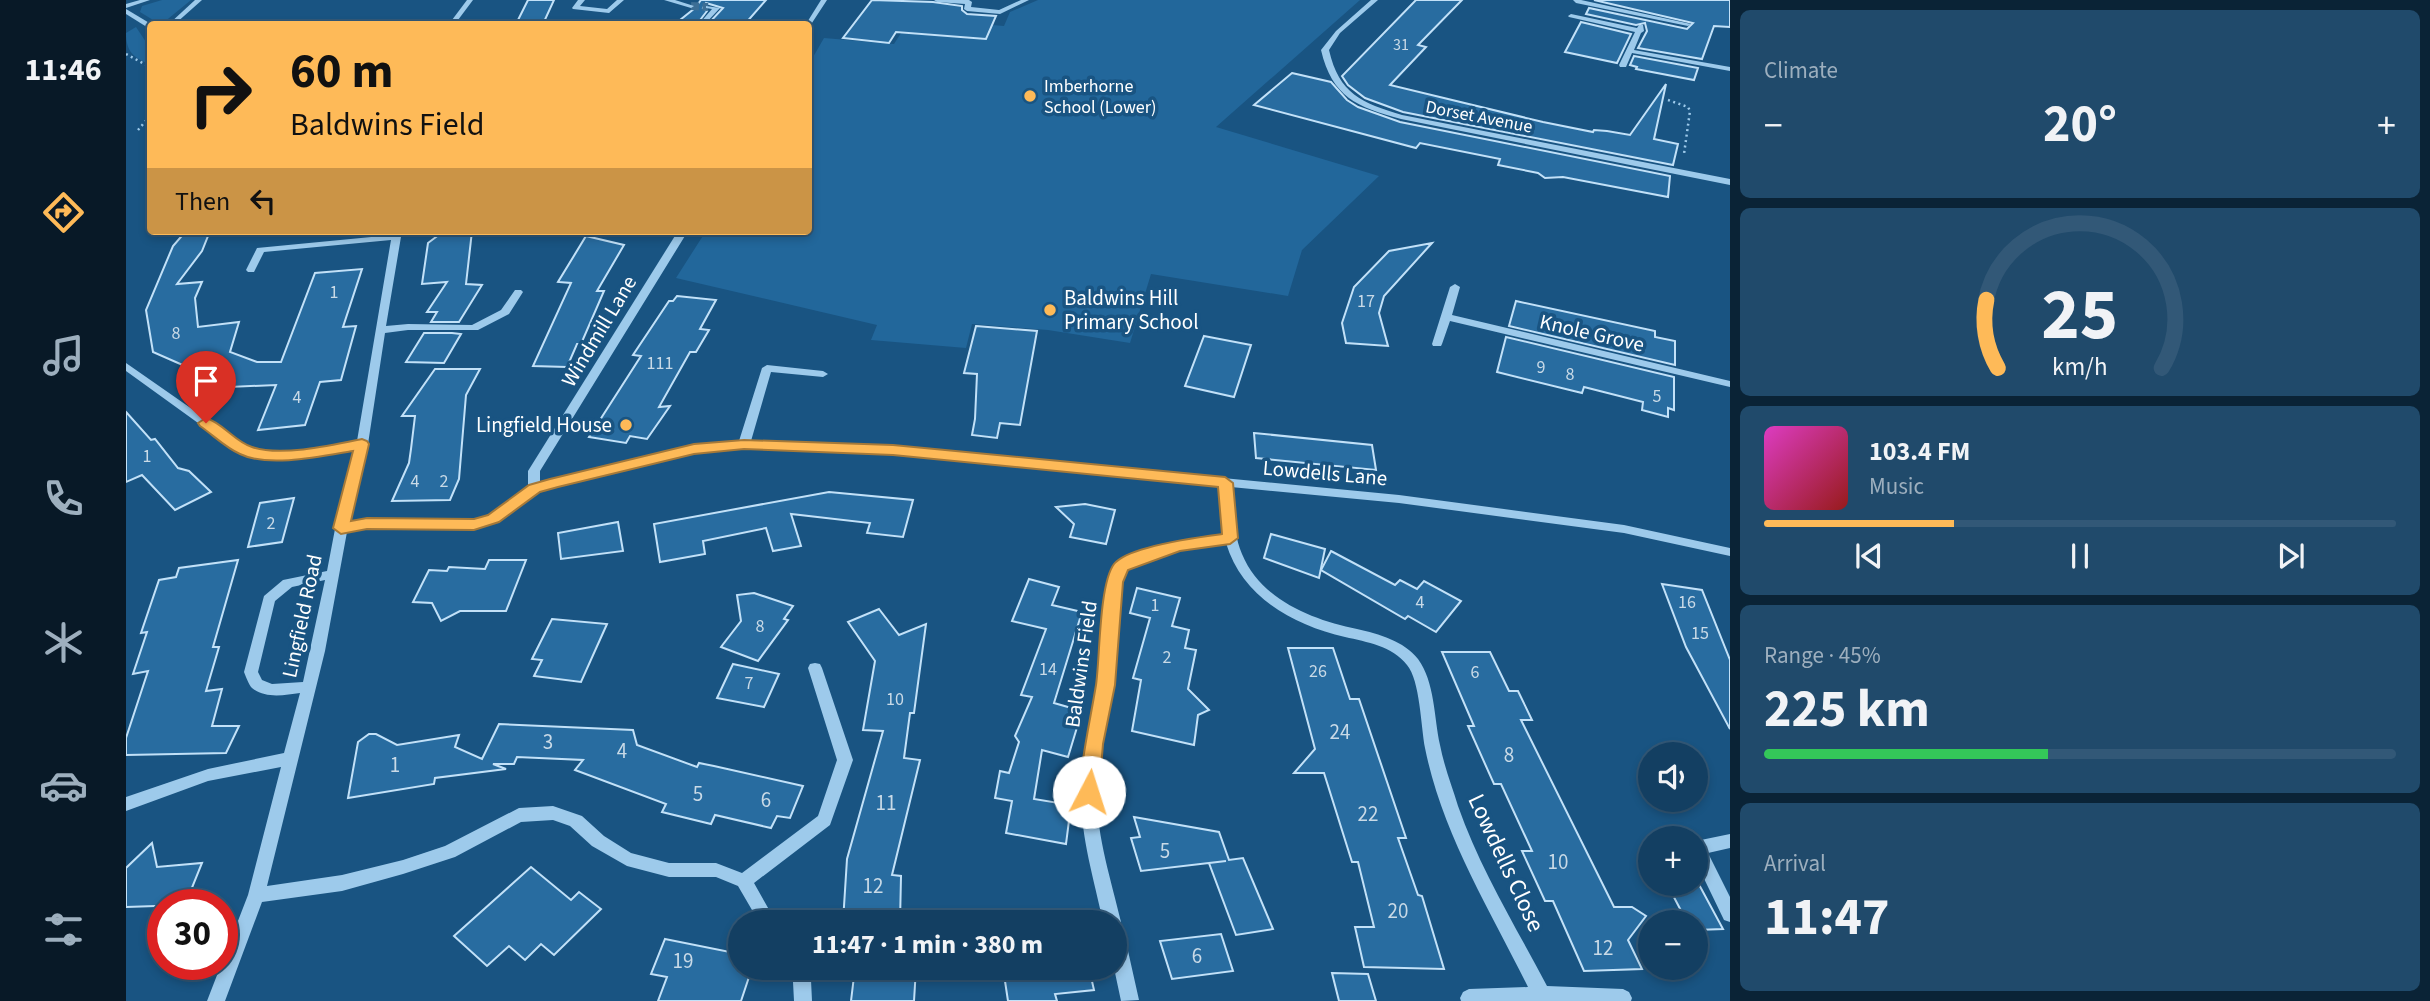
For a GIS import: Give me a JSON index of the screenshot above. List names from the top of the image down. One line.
{"streets":{"street":["Dorset Avenue","Windmill Lane","Knole Grove","Lowdells Lane","Lingfield Road","Baldwins Field","Lowdells Close"]},"crossings":[["Windmill Lane","Lowdells Lane"],["Lowdells Lane","Lingfield Road"],["Lowdells Lane","Lowdells Close"],["Baldwins Field","Lowdells Close"]],"places":["Imberhorne School (Lower)","Baldwins Hill Primary School","Lingfield House"],"house_numbers":["31","1","17","8","111","9","8","5","4","1","4","2","2","4","16","1","8","15","2","14","26","6","7","10","24","3","4","8","1","5","6","11","22","5","10","12","20","12","6","19"],"page":{"tabs":"11:46","tile":["Climate",["Range · 45%","225 km"],["Arrival","11:47"]],"turn":["60 m","Baldwins Field"],"heat":["−","20°","+"],"then":"Then","song":["103.4 FM","Music"],"map_buttons":["+","−"],"limit":"30","trip":"11:47 · 1 min · 380 m","gauge":["25","km/h"]}}
